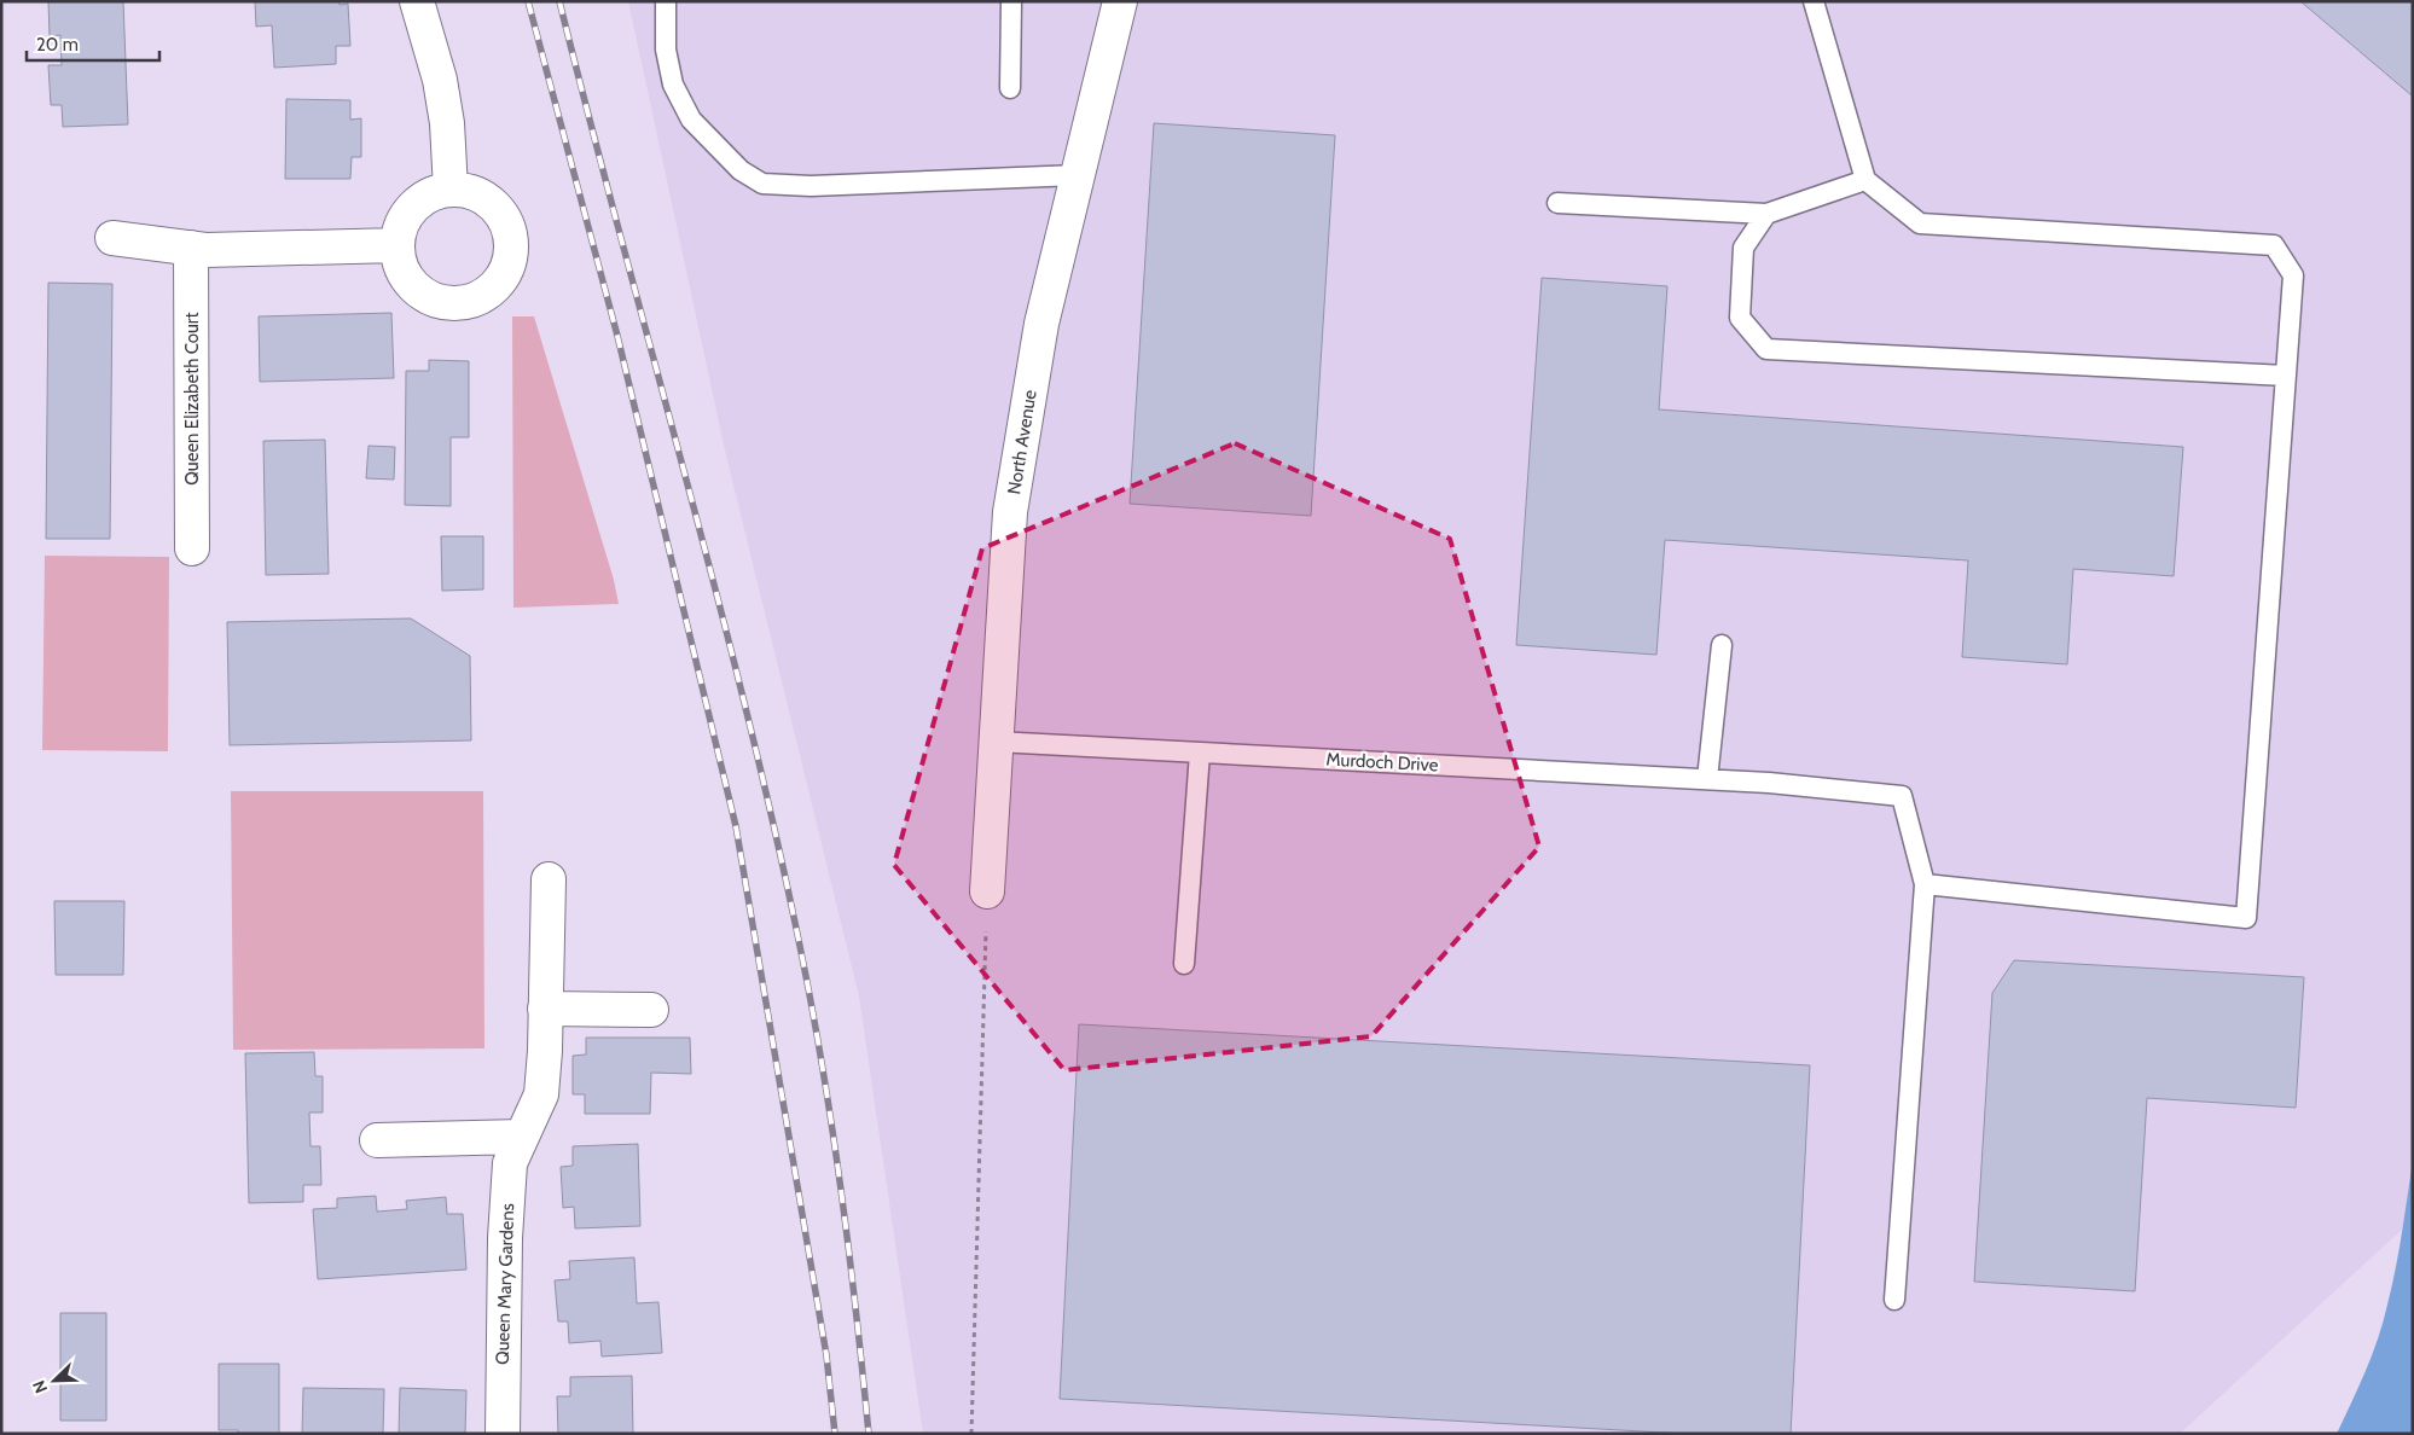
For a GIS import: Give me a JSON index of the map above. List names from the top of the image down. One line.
{"streets":{"street":["Queen Elizabeth Court","North Avenue","Queen Mary Gardens"],"lane":["Murdoch Drive"]},"crossings":[["North Avenue","Murdoch Drive"]],"scale_bar":"20 m","north":"bottom left"}
